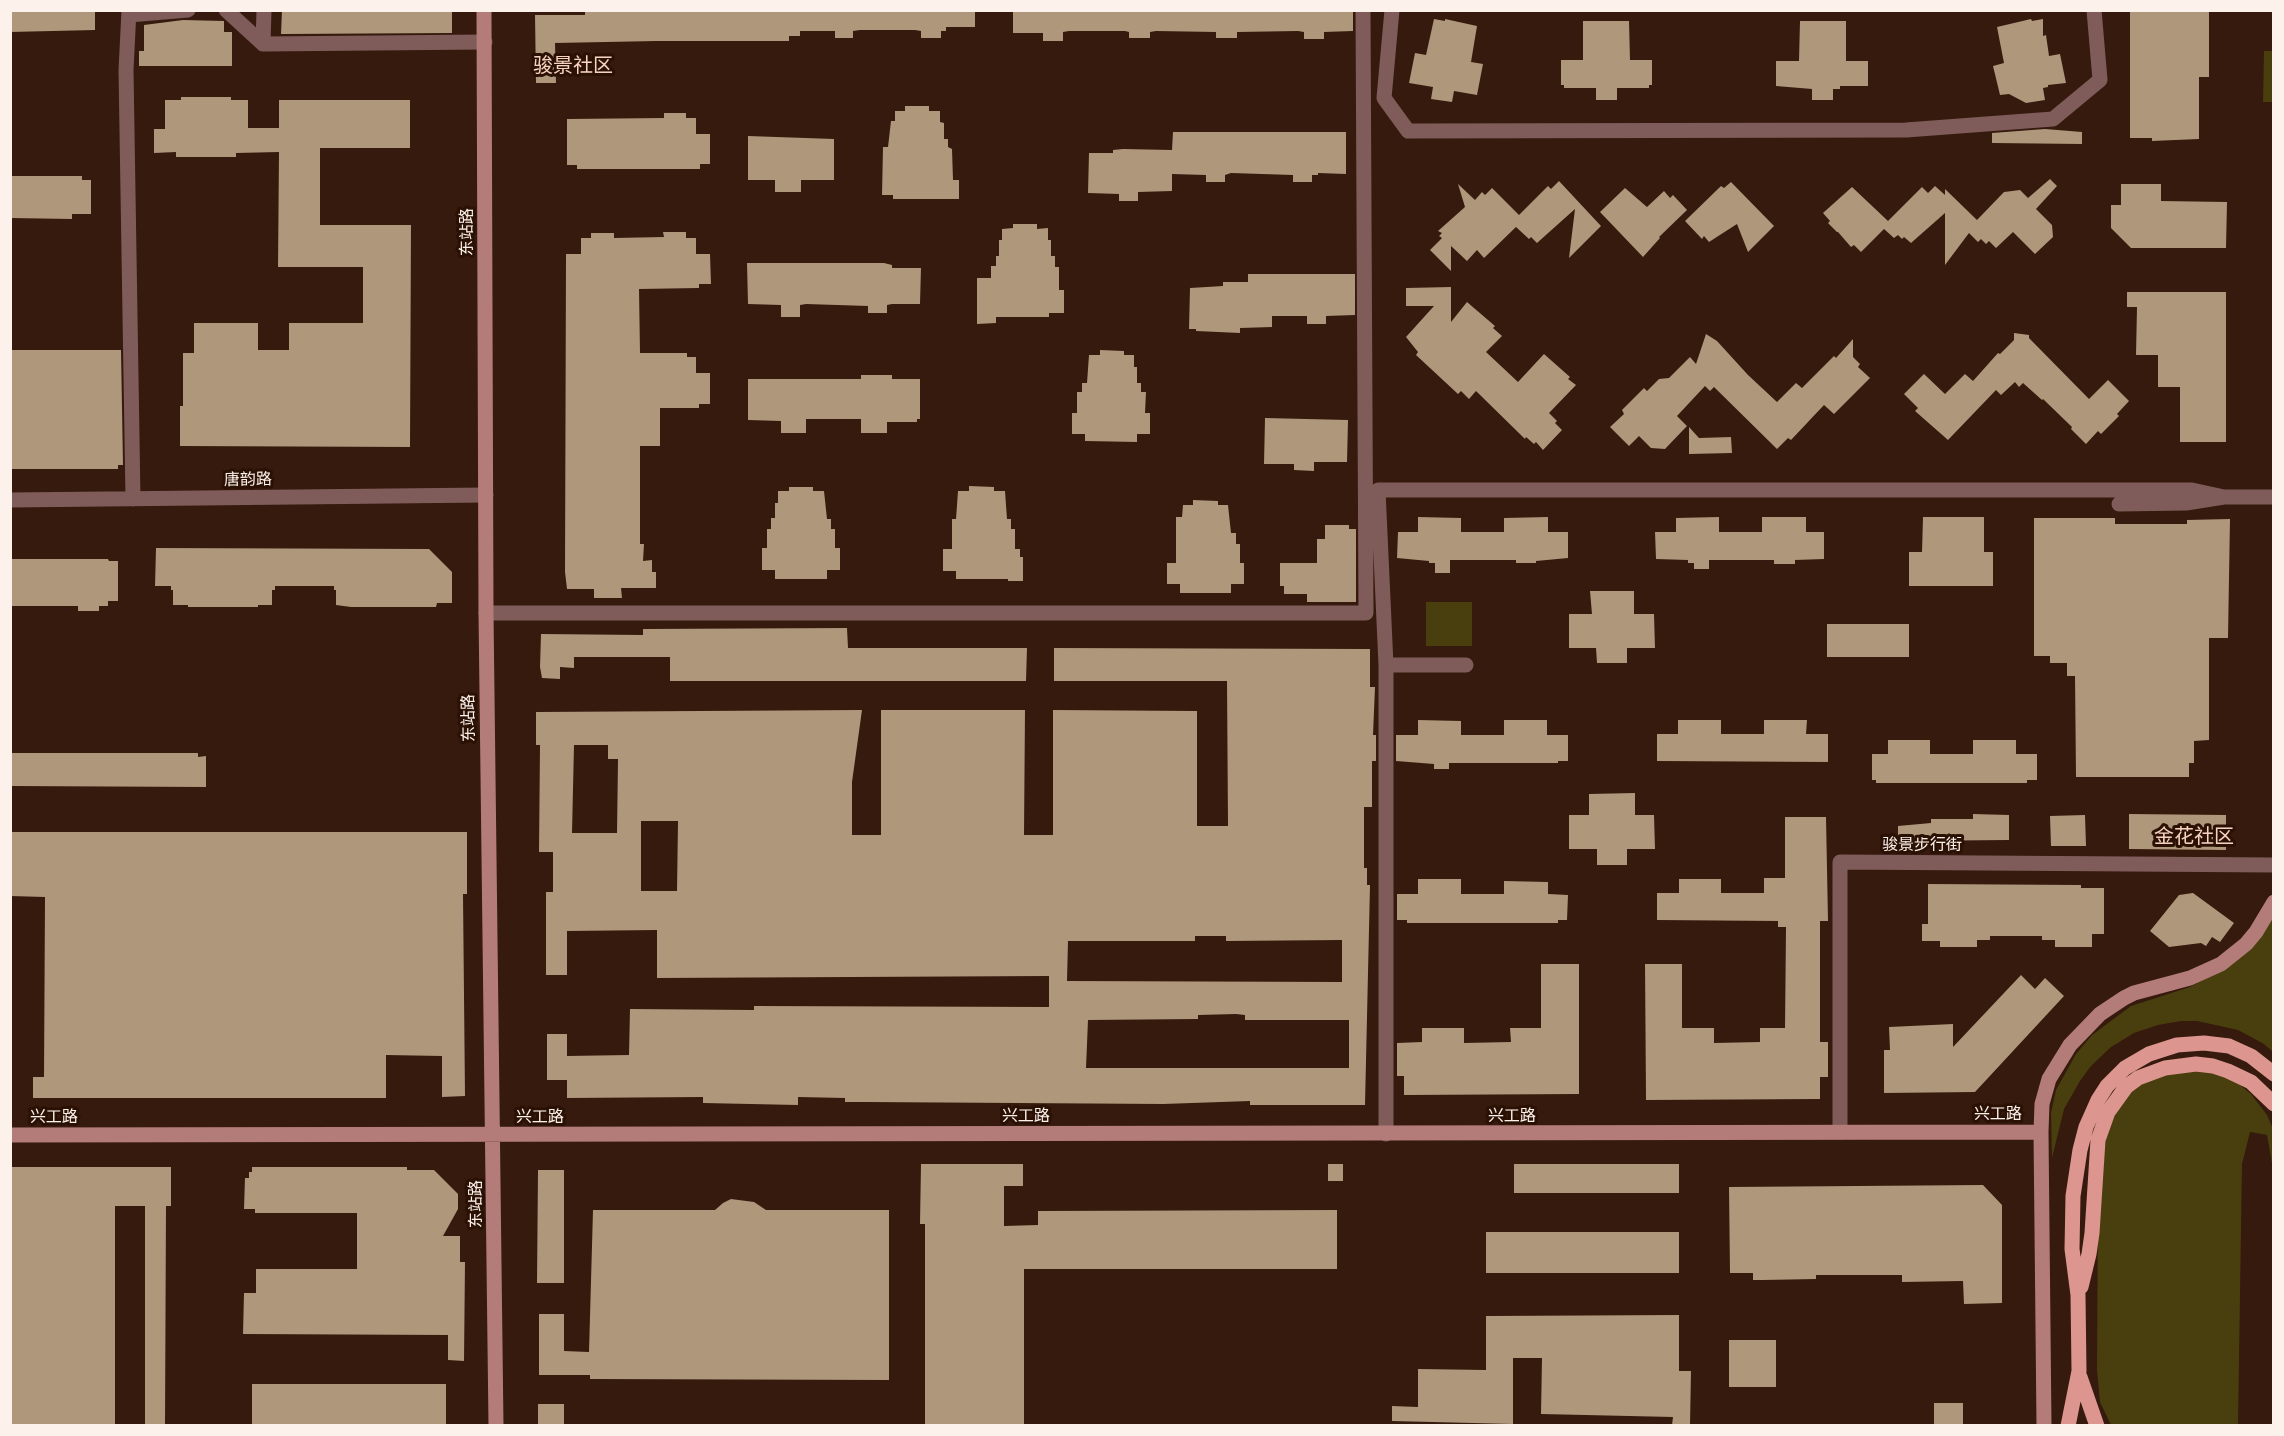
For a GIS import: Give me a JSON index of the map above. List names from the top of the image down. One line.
{"streets":{"street":["东站路","唐韵路","骏景步行街","兴工路"]},"crossings":[["东站路","唐韵路"],["东站路","兴工路"],["骏景步行街","兴工路"]],"districts":["骏景社区","金花社区"]}
